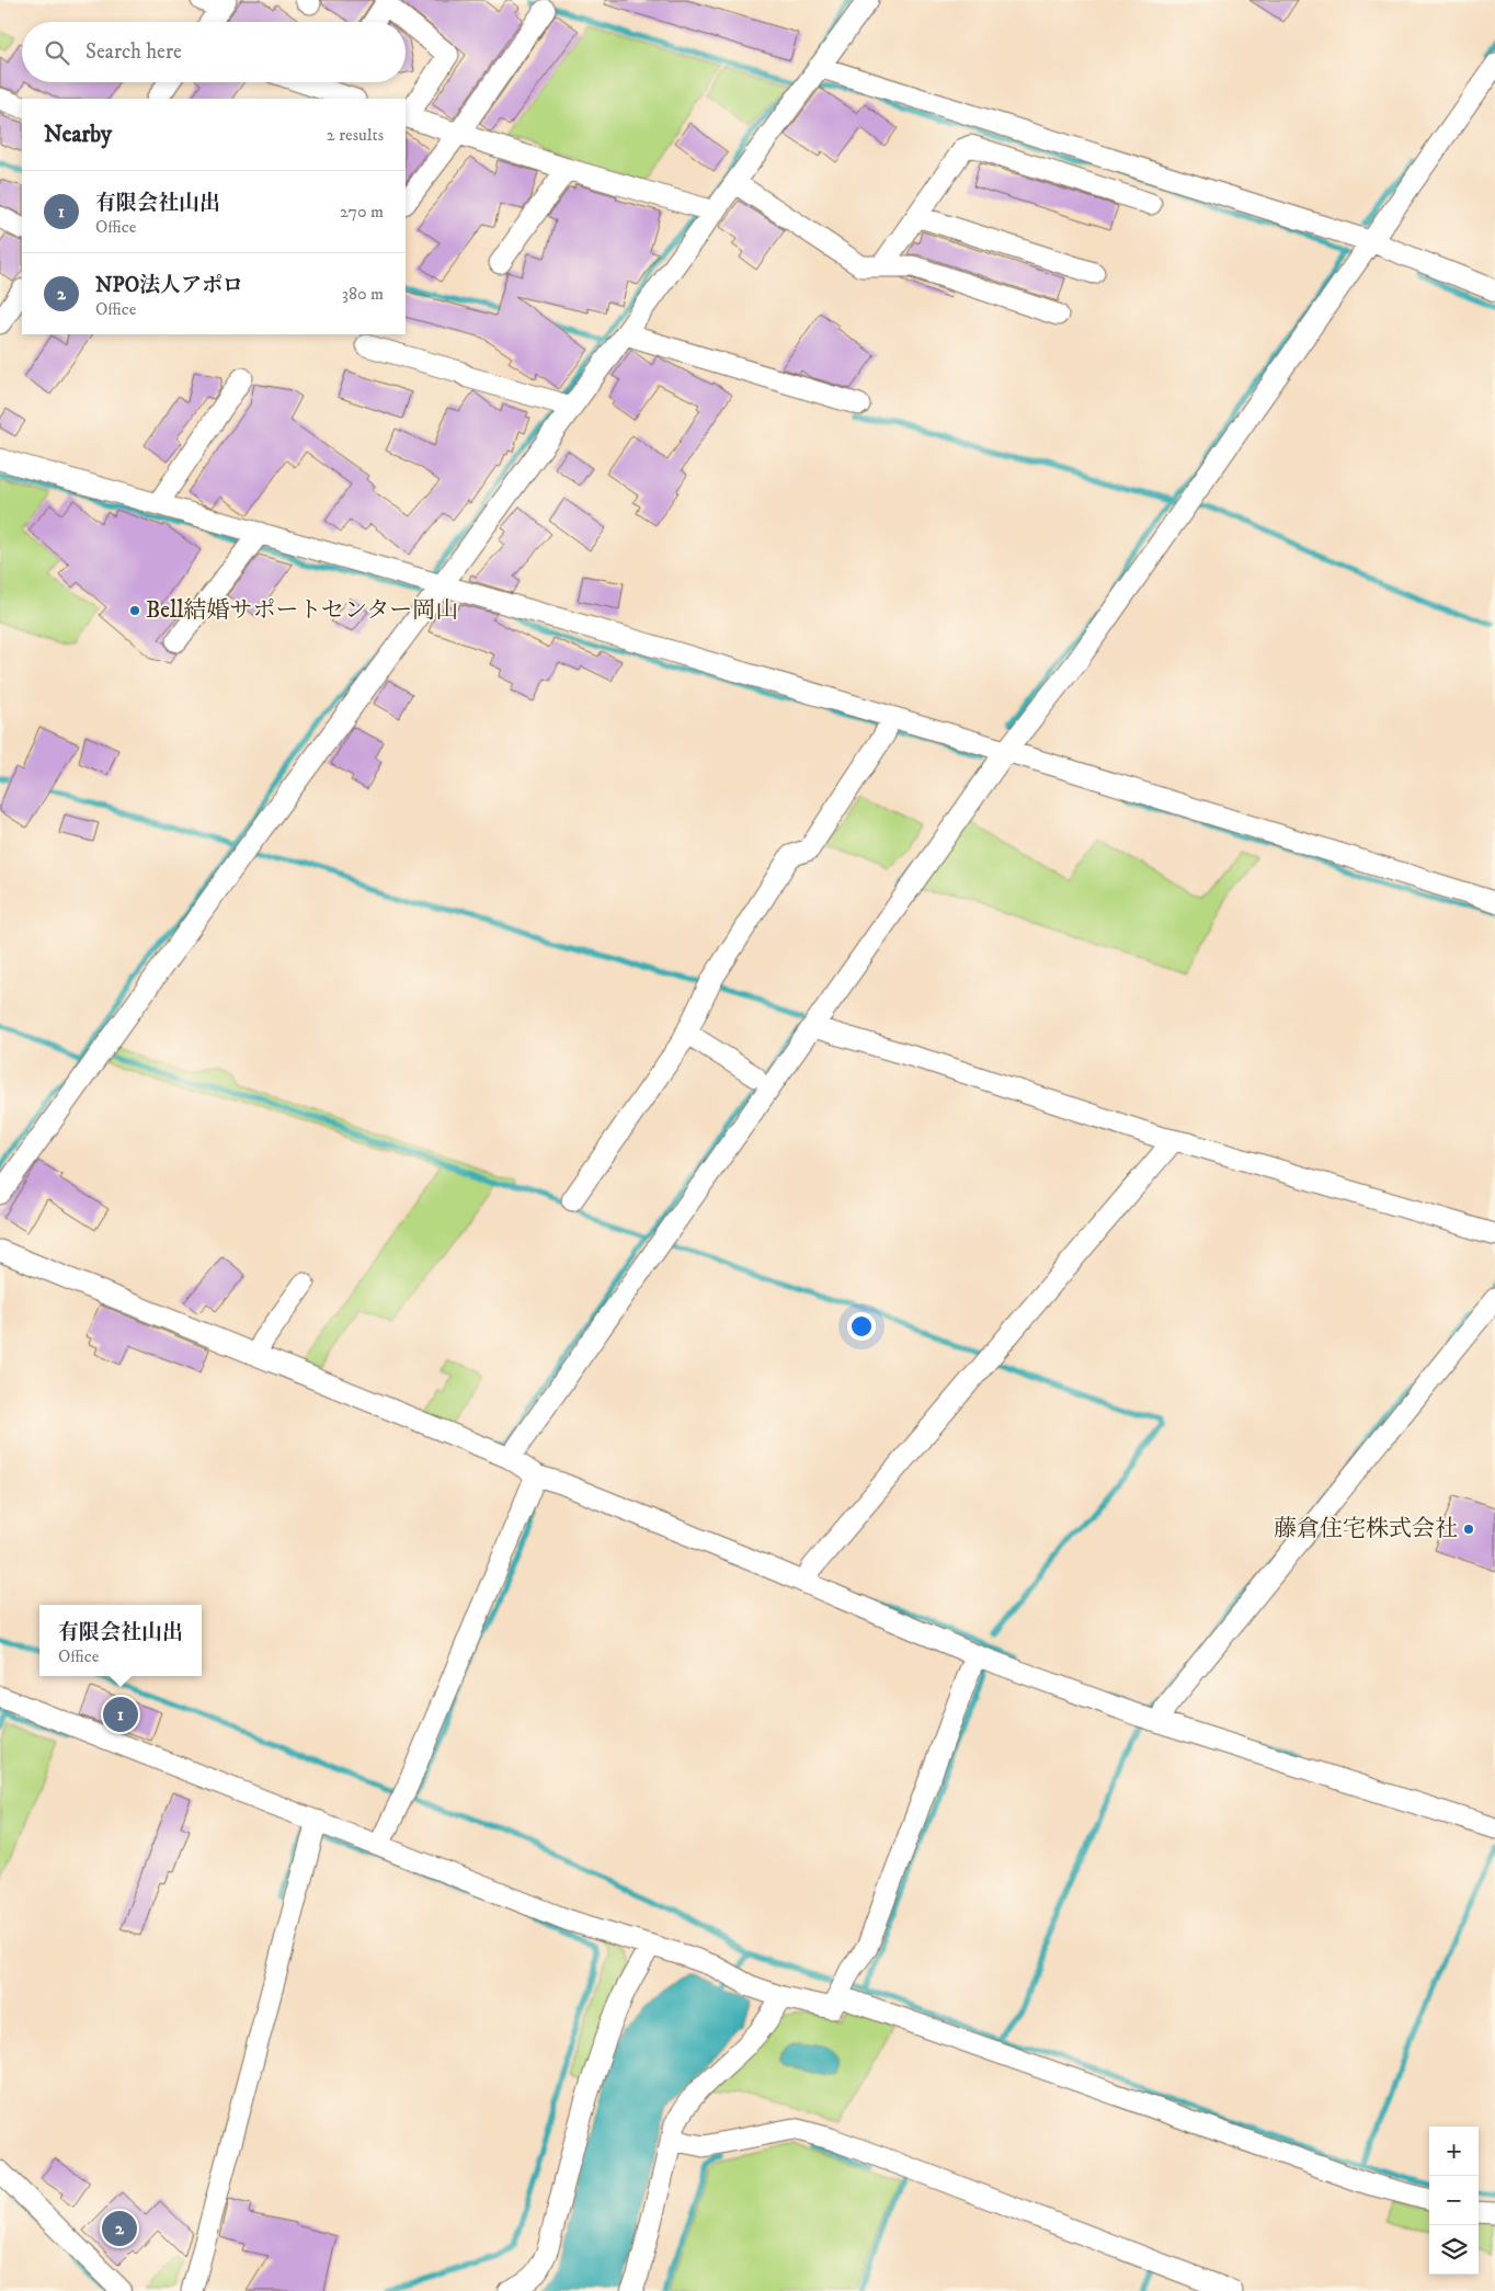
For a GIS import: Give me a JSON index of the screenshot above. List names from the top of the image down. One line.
{"places":["Bell結婚サポートセンター岡山","藤倉住宅株式会社"],"page":{"search":"Search here","heading":["Nearby","2 results"],"list":[{"mark":"1","name":"有限会社山出","note":"Office","value":"270 m"},{"mark":"2","name":"NPO法人アポロ","note":"Office","value":"380 m"}],"popup":["有限会社山出","Office"],"pins":["1","2"],"map_buttons":["+","−"]}}
